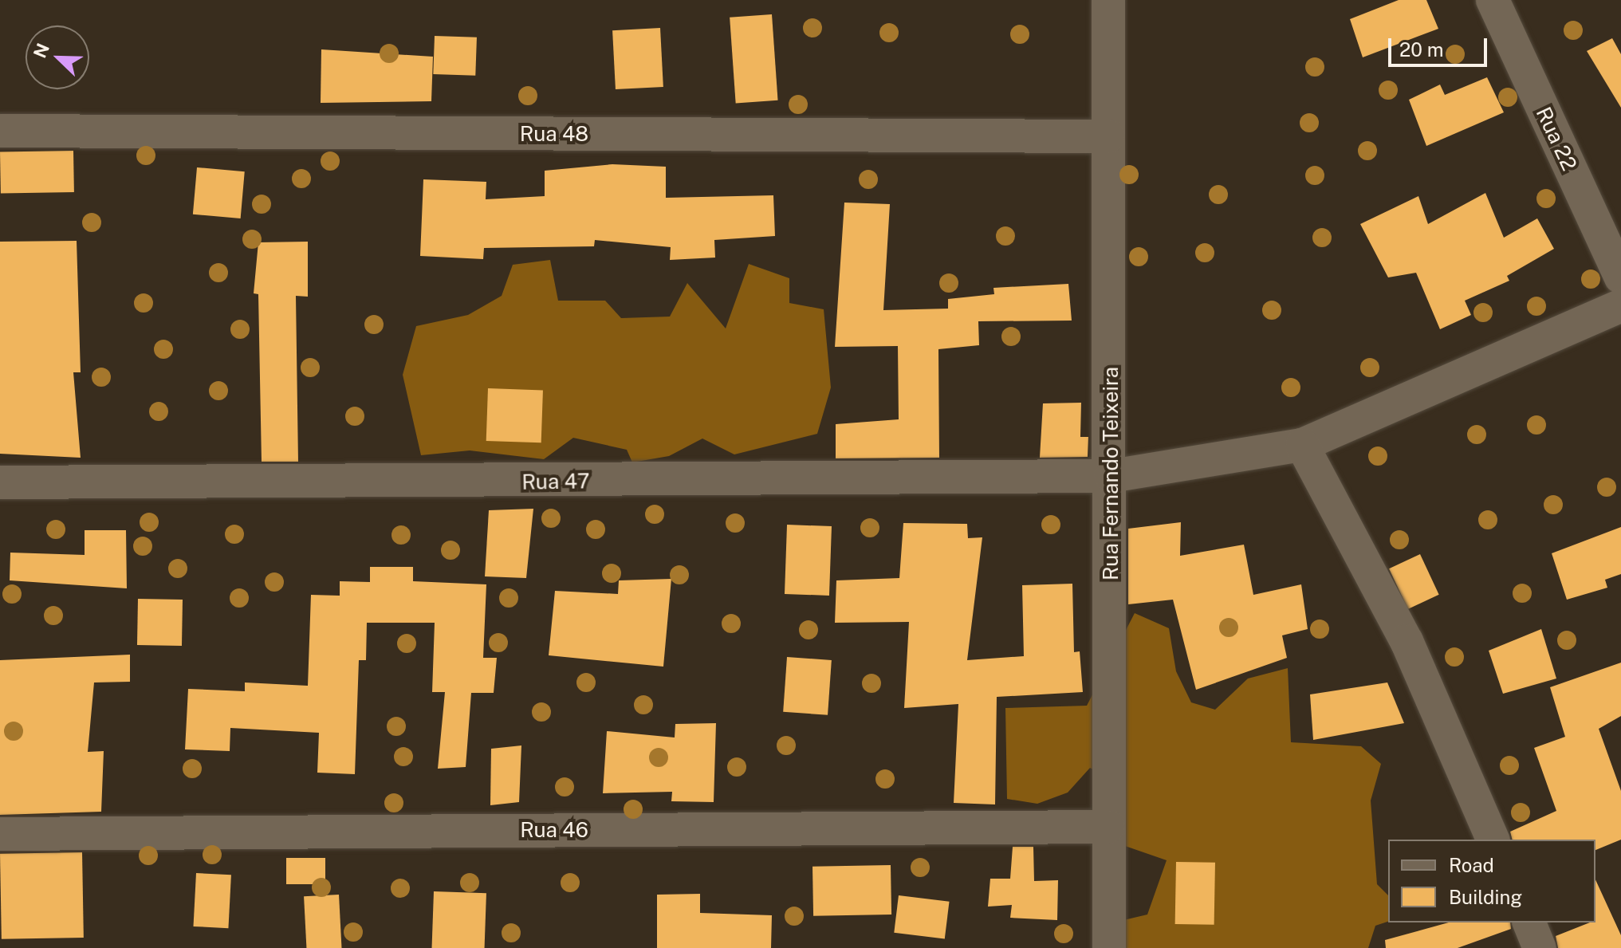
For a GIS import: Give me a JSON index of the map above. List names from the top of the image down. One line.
{"streets":{"street":["Rua 48","Rua 22","Rua Fernando Teixeira","Rua 47","Rua 46"]},"crossings":[["Rua 48","Rua Fernando Teixeira"],["Rua Fernando Teixeira","Rua 47"],["Rua Fernando Teixeira","Rua 46"]],"legend":["Road","Building"],"scale_bar":"20 m","north":"top left"}
